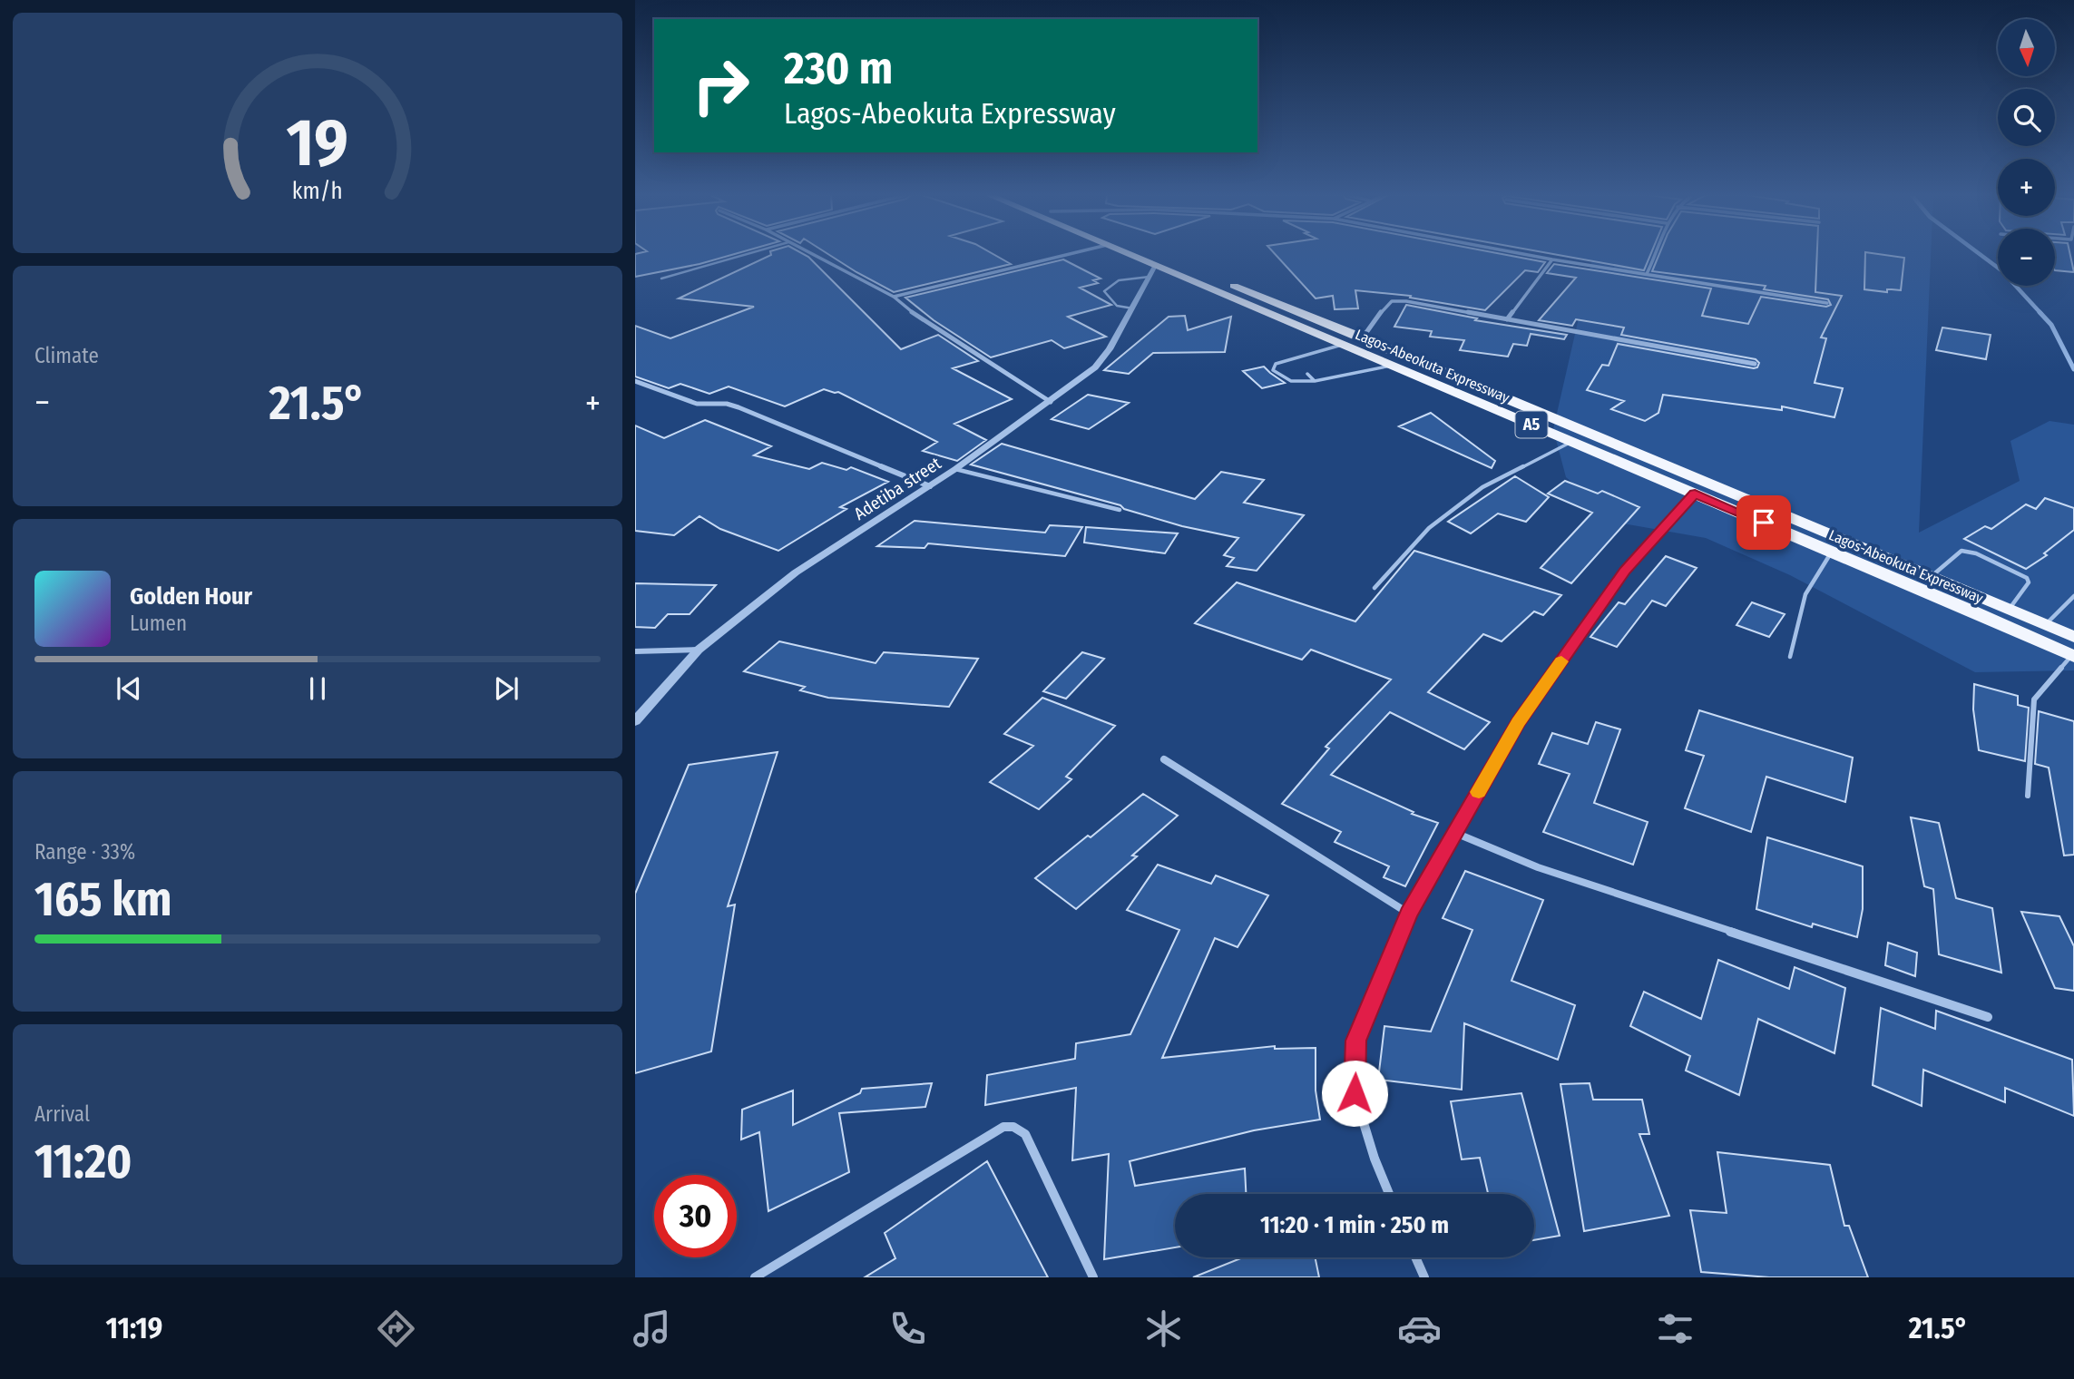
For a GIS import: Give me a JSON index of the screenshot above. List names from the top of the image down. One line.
{"streets":{"highway":["Lagos-Abeokuta Expressway","A5"],"street":["Adetiba street"]},"crossings":[["Lagos-Abeokuta Expressway","Adetiba street"]],"north":"bottom","page":{"map_buttons":["+","−"],"turn":["230 m","Lagos-Abeokuta Expressway"],"tile":["Climate",["Range · 33%","165 km"],["Arrival","11:20"]],"heat":["−","21.5°","+"],"song":["Golden Hour","Lumen"],"limit":"30","trip":"11:20 · 1 min · 250 m","tabs":["11:19","21.5°"],"gauge":["19","km/h"]}}
